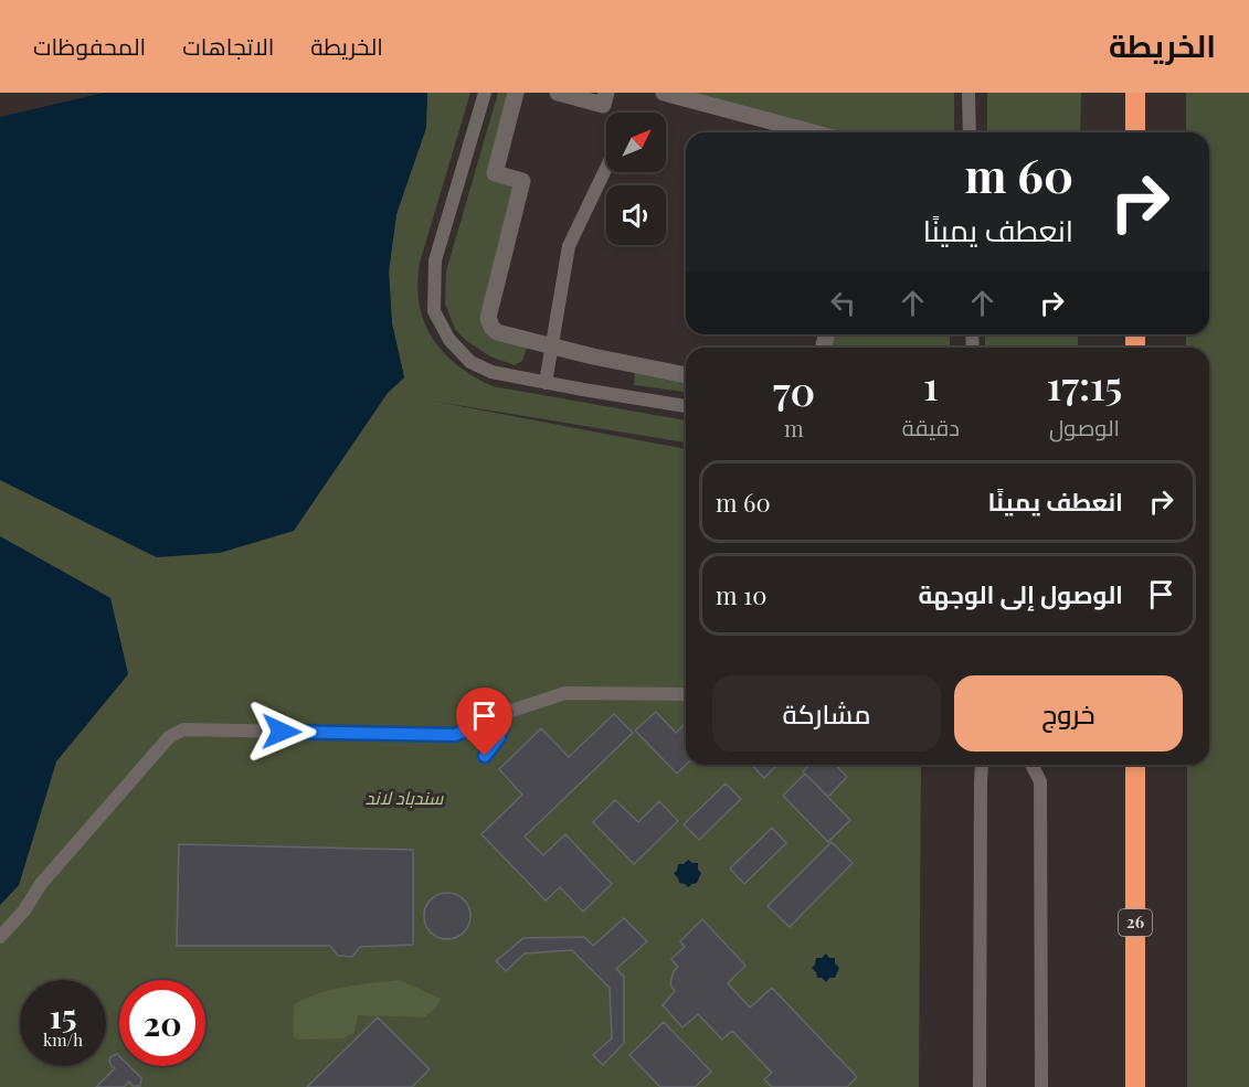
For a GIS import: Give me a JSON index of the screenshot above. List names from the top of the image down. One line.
{"streets":{"highway":["26"]},"parks":["سندباد لاند"],"north":"top right","page":{"header":"الخريطة","nav":["الخريطة","الاتجاهات","المحفوظات"],"turn":["60 m","انعطف يمينًا"],"eta":["17:15","الوصول","1","دقيقة","70","m"],"list":[{"name":"انعطف يمينًا","value":"60 m"},{"name":"الوصول إلى الوجهة","value":"10 m"}],"buttons":["خروج","مشاركة"],"speed":"15 km/h","limit":"20"}}
